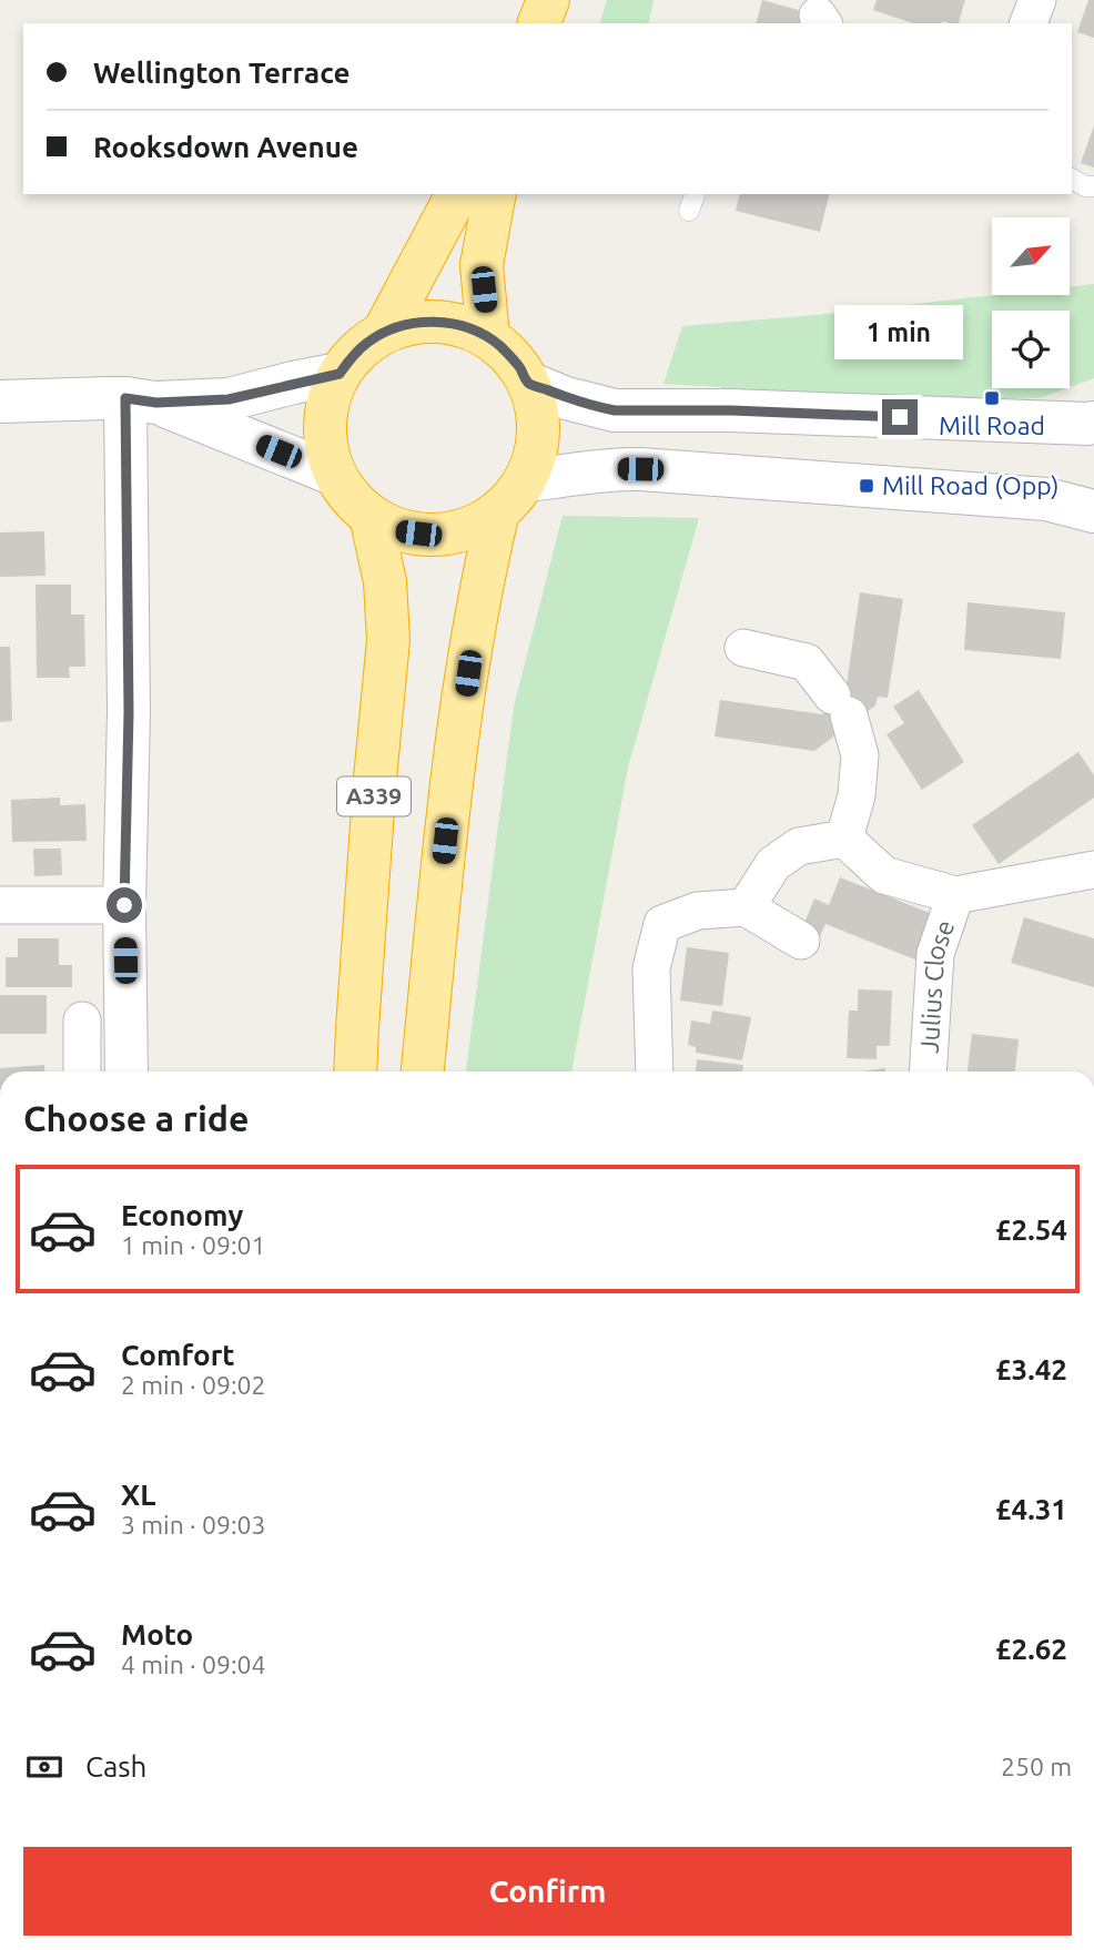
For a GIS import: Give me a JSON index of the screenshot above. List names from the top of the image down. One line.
{"streets":{"highway":["A339"],"street":["Julius Close"]},"places":{"transit":["Mill Road","Mill Road (Opp)"]},"north":"top right","page":{"banner":["Wellington Terrace","Rooksdown Avenue"],"bubble":"1 min","heading":"Choose a ride","list":[{"name":"Economy","note":"1 min · 09:01","value":"£2.54"},{"name":"Comfort","note":"2 min · 09:02","value":"£3.42"},{"name":"XL","note":"3 min · 09:03","value":"£4.31"},{"name":"Moto","note":"4 min · 09:04","value":"£2.62"}],"pay":["Cash","250 m"],"buttons":"Confirm"}}
